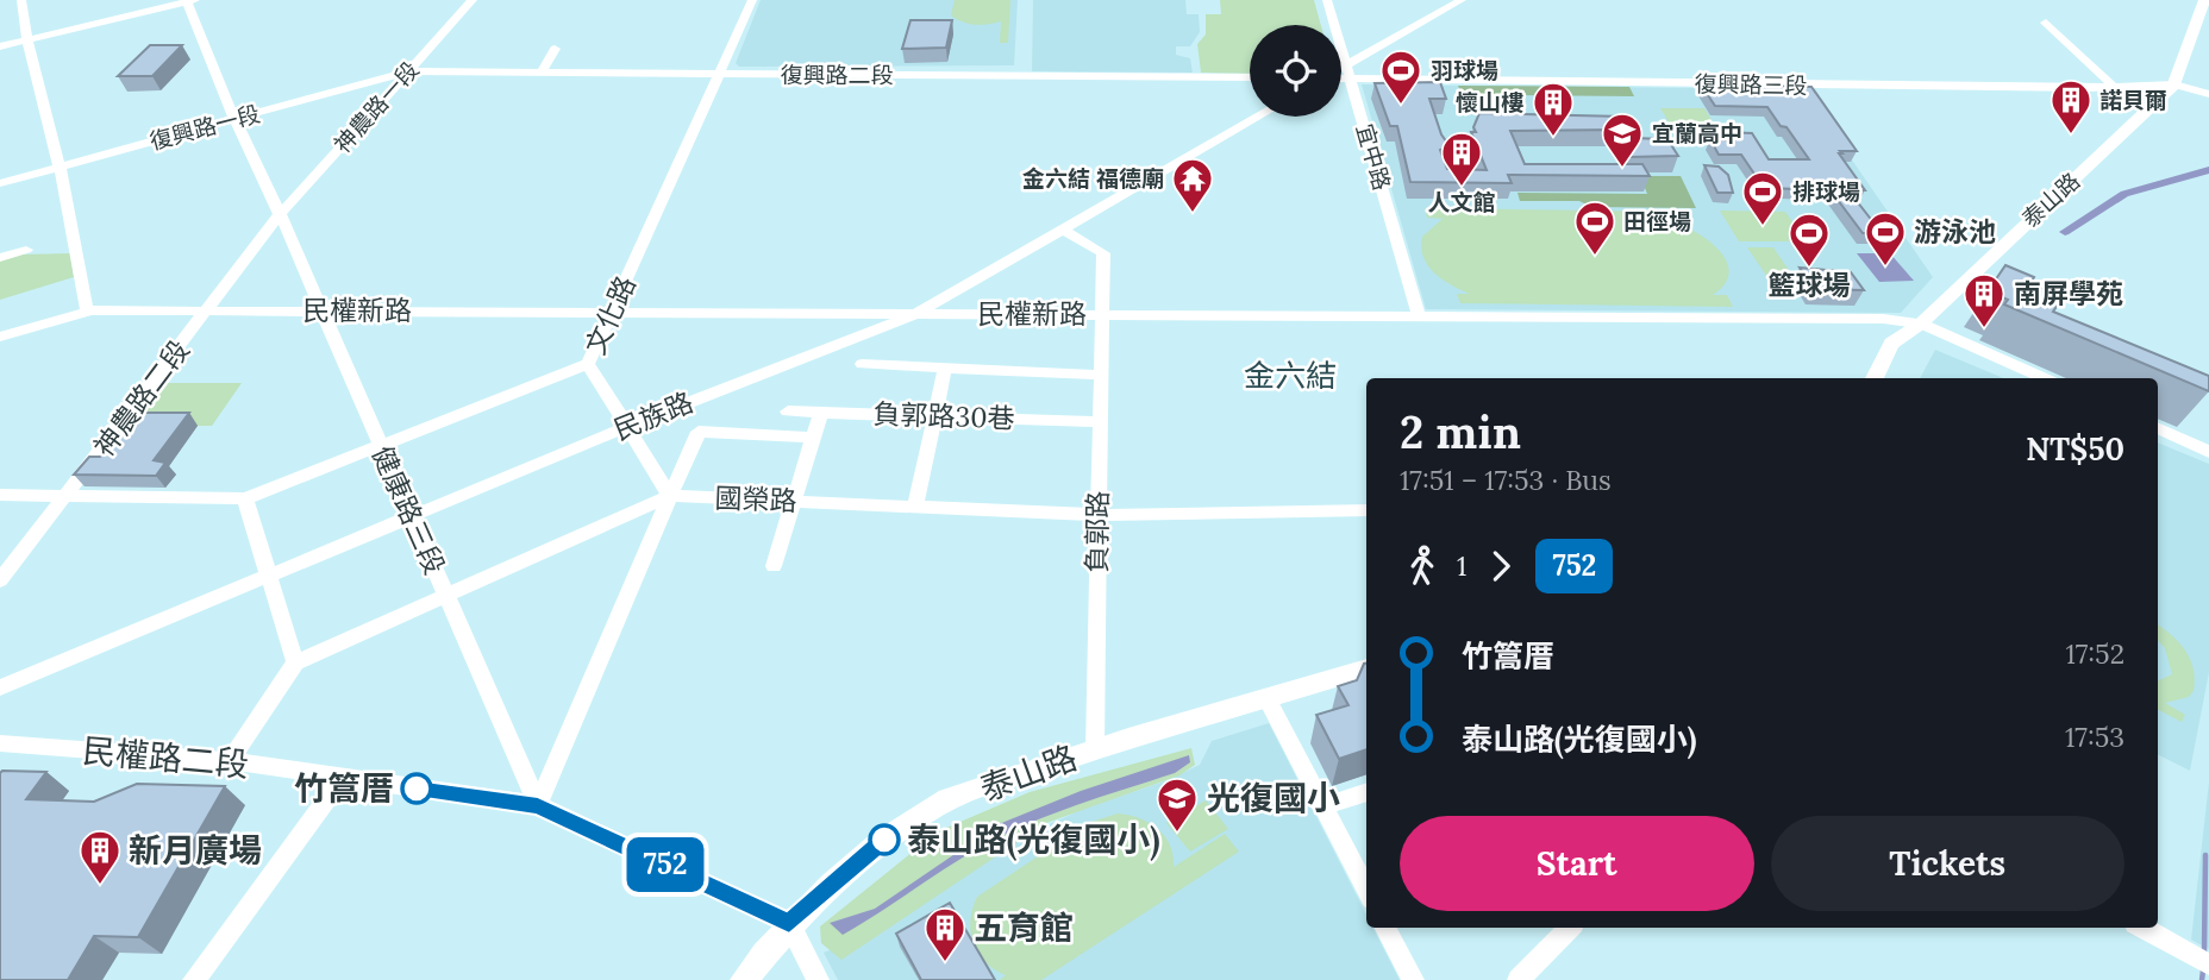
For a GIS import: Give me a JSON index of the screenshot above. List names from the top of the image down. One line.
{"streets":{"main road":["泰山路"],"street":["復興路二段","復興路三段","神農路一段","復興路一段","宜中路","民權新路","文化路","神農路二段","民族路","負郭路30巷","國榮路","健康路三段","負郭路","民權路二段"]},"crossings":[["復興路二段","神農路一段"],["復興路二段","復興路一段"],["復興路二段","文化路"],["復興路三段","宜中路"],["復興路三段","泰山路"],["神農路一段","復興路一段"],["神農路一段","神農路二段"],["神農路一段","健康路三段"],["復興路一段","健康路三段"],["宜中路","民權新路"],["泰山路","民權新路"],["泰山路","負郭路"],["泰山路","民權路二段"],["民權新路","文化路"],["民權新路","神農路二段"],["民權新路","民族路"],["民權新路","健康路三段"],["民權新路","負郭路"],["文化路","民族路"],["文化路","國榮路"],["神農路二段","健康路三段"],["民族路","健康路三段"],["民族路","負郭路"],["負郭路30巷","負郭路"],["國榮路","健康路三段"],["國榮路","負郭路"],["健康路三段","民權路二段"]],"districts":["金六結"],"places":{"sports":["羽球場","排球場","田徑場","游泳池","籃球場"],"building":["諾貝爾","懷山樓","人文館","南屏學苑","新月廣場","五育館"],"school or university":["宜蘭高中","光復國小"],"temple":["金六結 福德廟"],"other":["竹篙厝","泰山路(光復國小)"]},"lines":["bus line 752"],"page":{"on_map":"752","heading":["2 min","17:51 – 17:53 · Bus","NT$50"],"legs":["1","752"],"list":[{"name":"竹篙厝","value":"17:52"},{"name":"泰山路(光復國小)","value":"17:53"}],"buttons":["Start","Tickets"]}}
